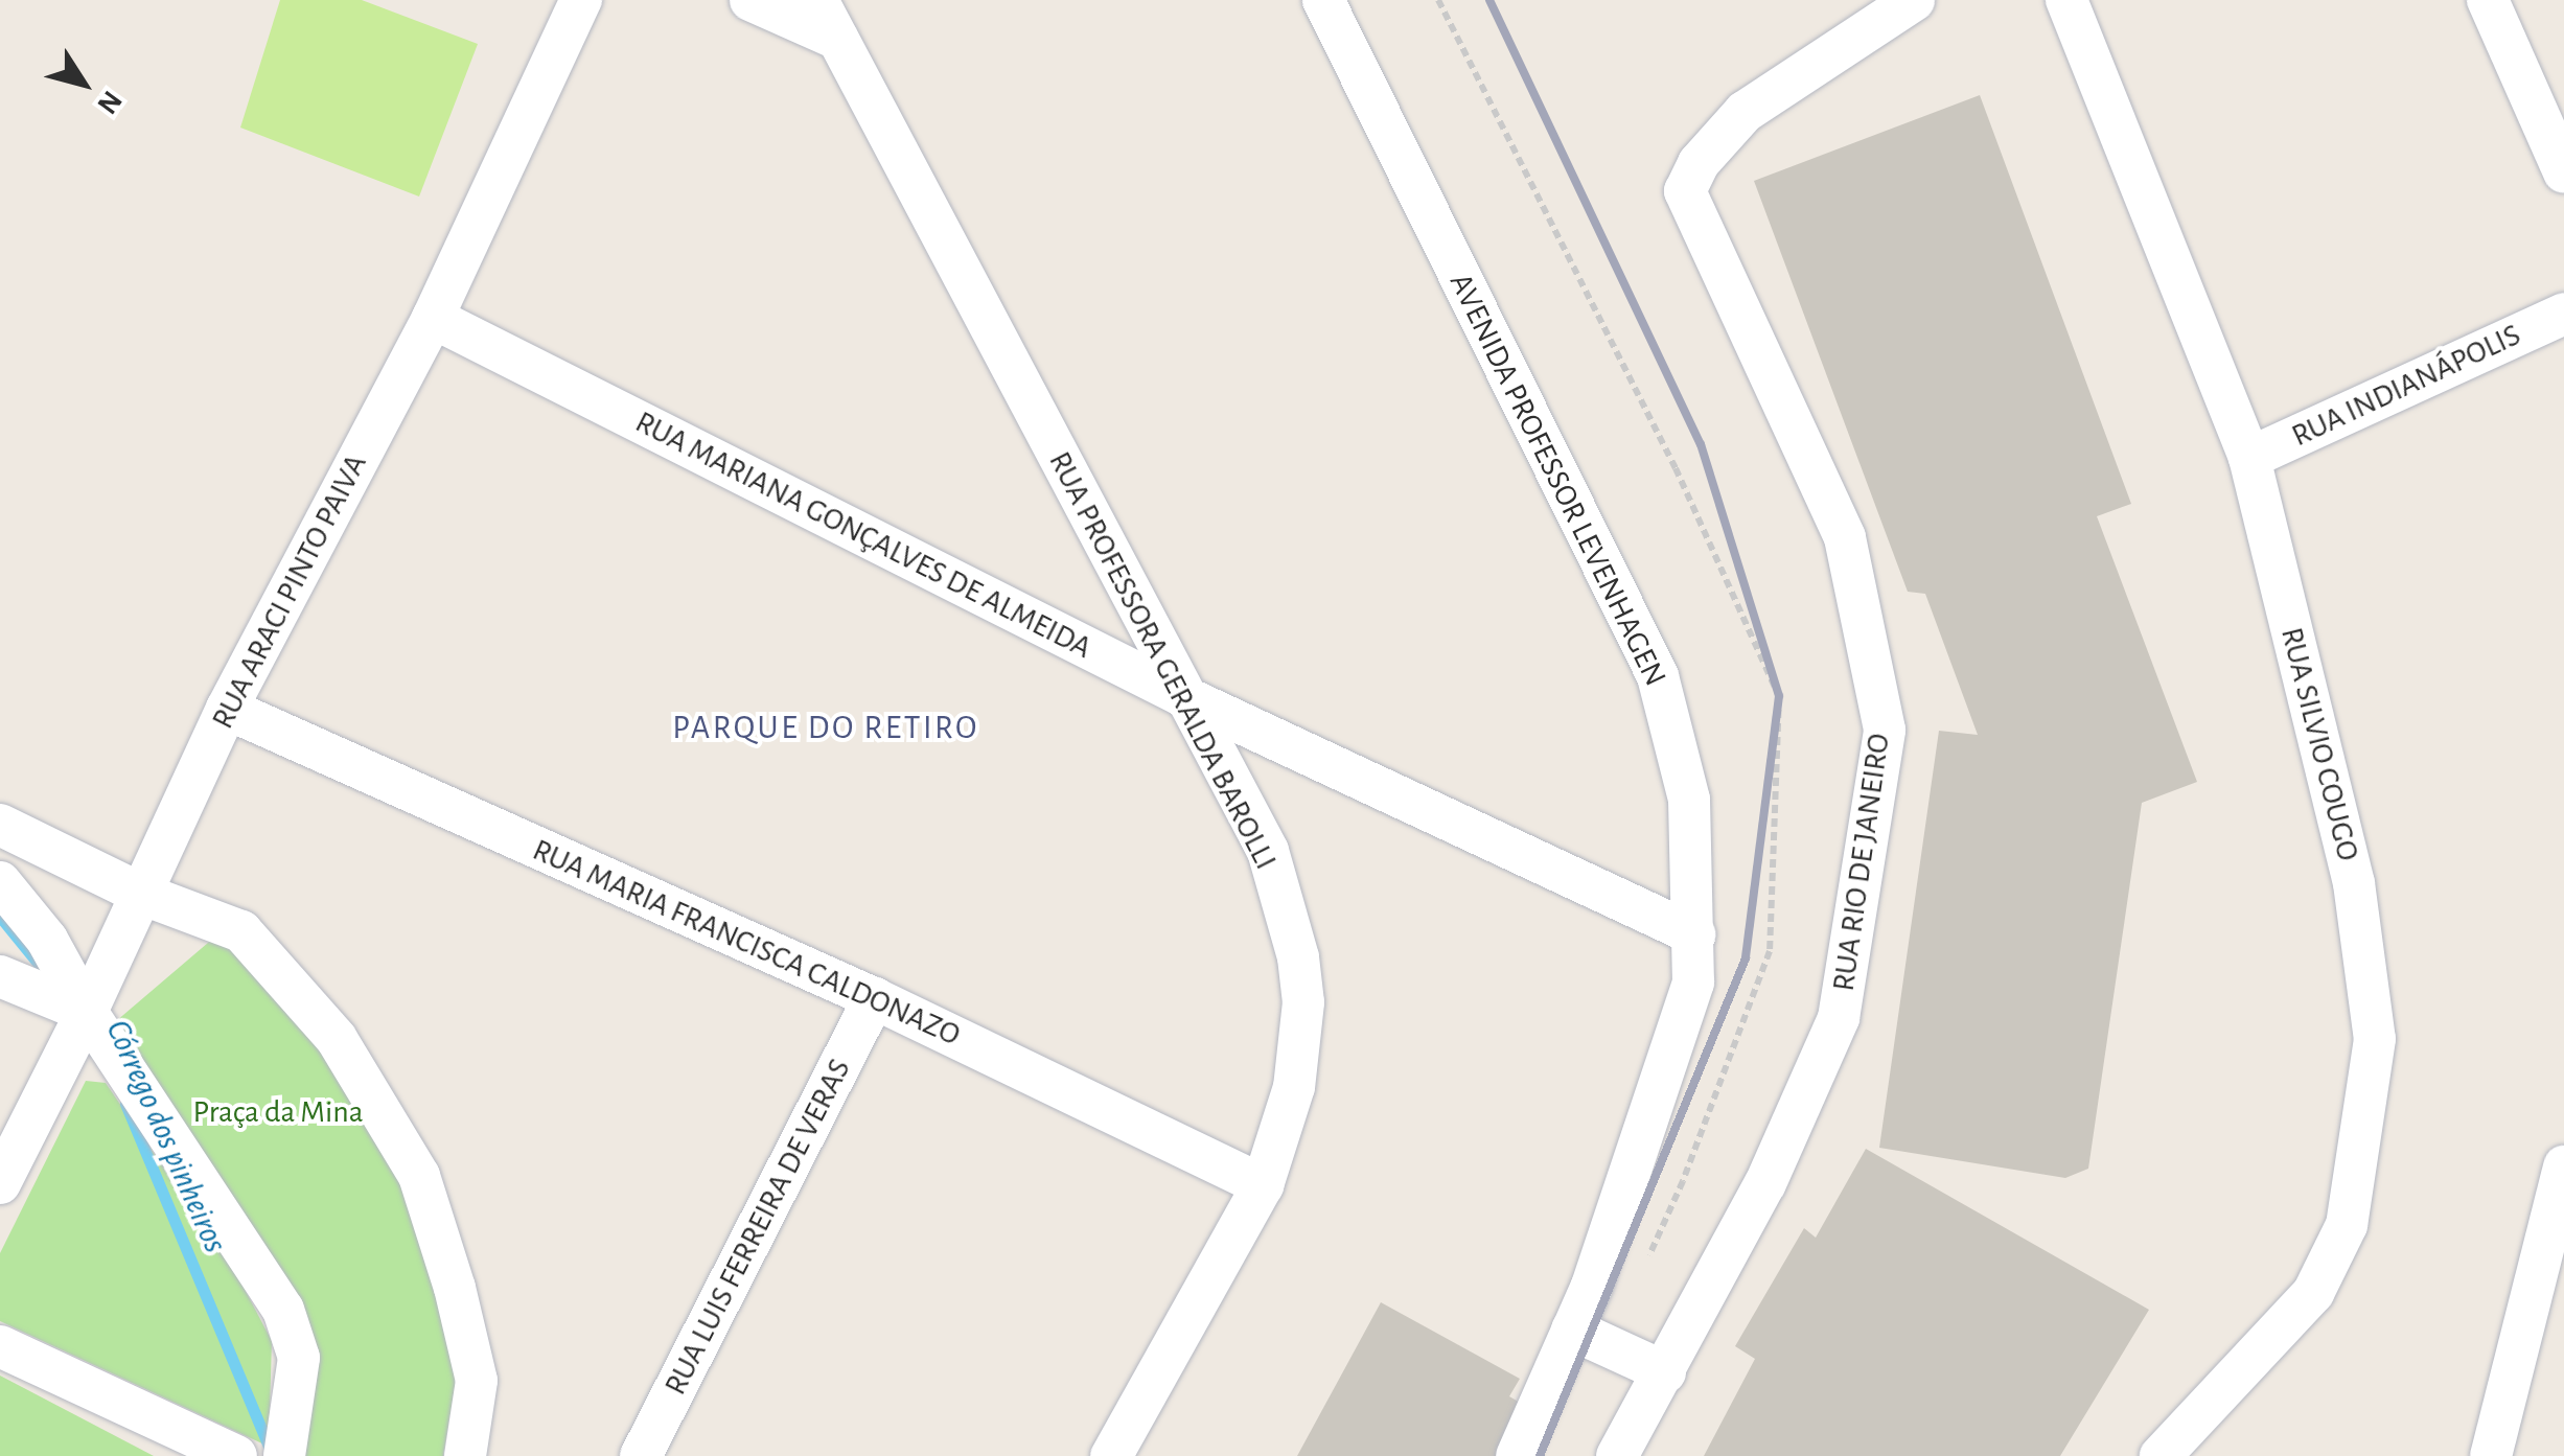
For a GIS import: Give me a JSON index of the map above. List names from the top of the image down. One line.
{"streets":{"street":["RUA INDIANÁPOLIS","AVENIDA PROFESSOR LEVENHAGEN","RUA MARIANA GONÇALVES DE ALMEIDA","RUA ARACI PINTO PAIVA","RUA PROFESSORA GERALDA BAROLLI","RUA SILVIO COUGO","RUA RIO DE JANEIRO","RUA MARIA FRANCISCA CALDONAZO","RUA LUIS FERREIRA DE VERAS"]},"crossings":[["RUA INDIANÁPOLIS","RUA SILVIO COUGO"],["AVENIDA PROFESSOR LEVENHAGEN","RUA MARIANA GONÇALVES DE ALMEIDA"],["RUA MARIANA GONÇALVES DE ALMEIDA","RUA ARACI PINTO PAIVA"],["RUA MARIANA GONÇALVES DE ALMEIDA","RUA PROFESSORA GERALDA BAROLLI"],["RUA ARACI PINTO PAIVA","RUA MARIA FRANCISCA CALDONAZO"],["RUA PROFESSORA GERALDA BAROLLI","RUA MARIA FRANCISCA CALDONAZO"],["RUA MARIA FRANCISCA CALDONAZO","RUA LUIS FERREIRA DE VERAS"]],"districts":["PARQUE DO RETIRO"],"water":["Córrego dos pinheiros"],"parks":["Praça da Mina"],"north":"bottom right"}
